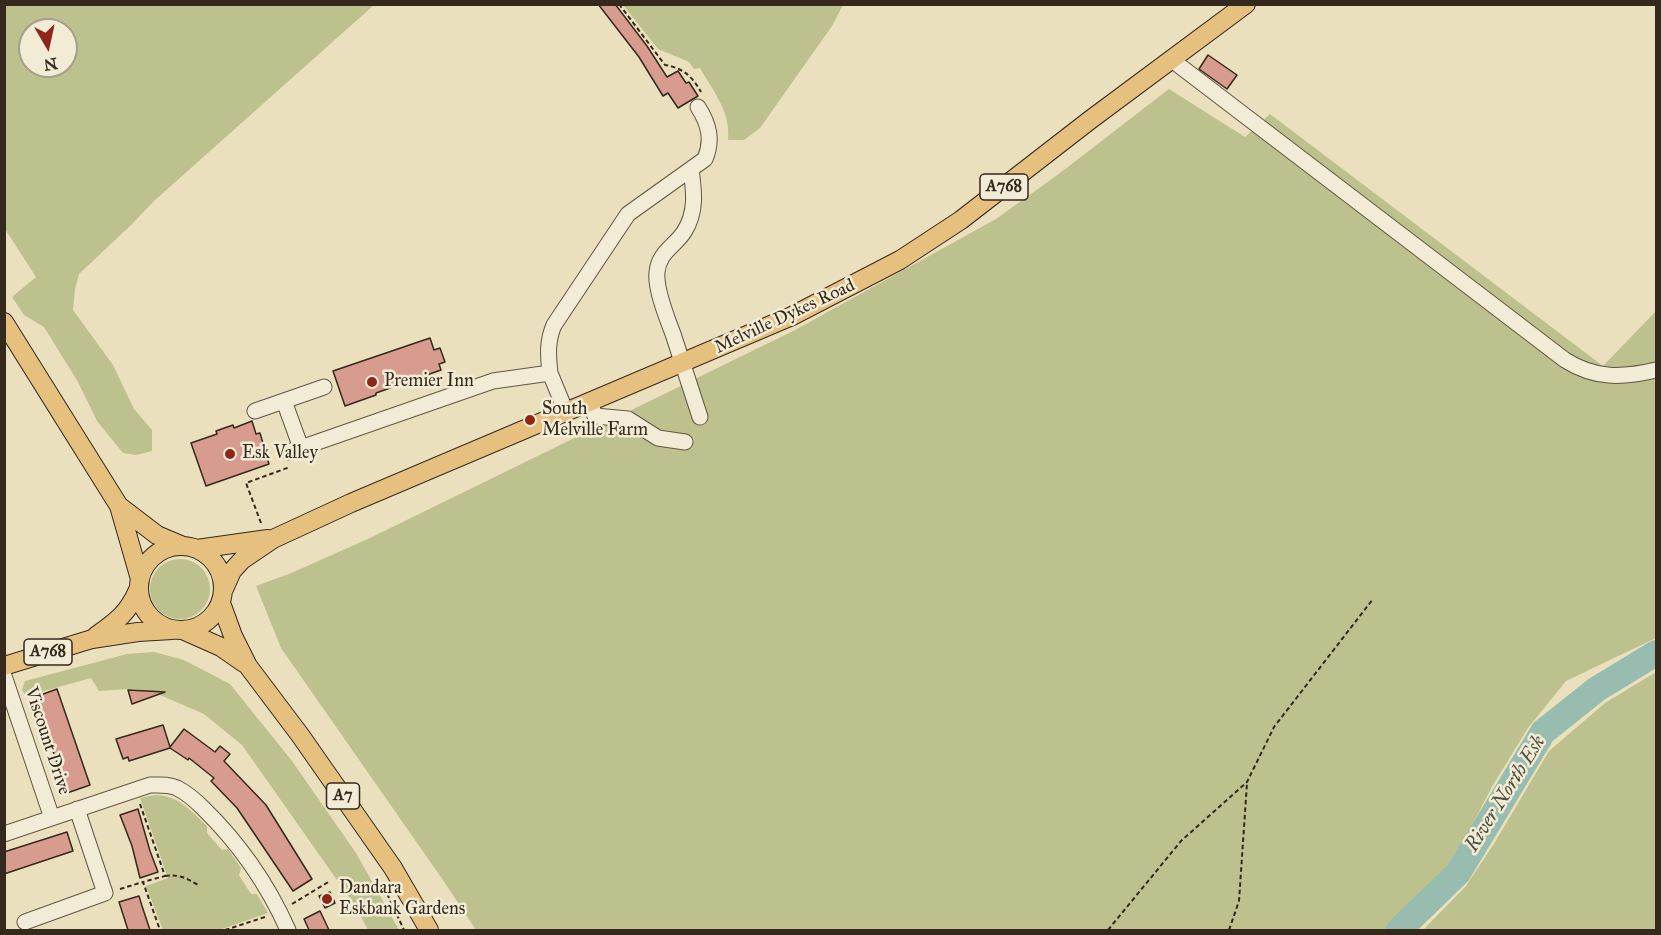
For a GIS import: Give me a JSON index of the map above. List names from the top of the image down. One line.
{"streets":{"main road":["A768","Melville Dykes Road","A7"],"street":["Viscount Drive"]},"crossings":[["A768","Melville Dykes Road"],["A768","A7"],["Melville Dykes Road","A7"]],"water":["River North Esk"],"places":["Premier Inn","South Melville Farm","Esk Valley","Dandara Eskbank Gardens"],"north":"bottom"}
